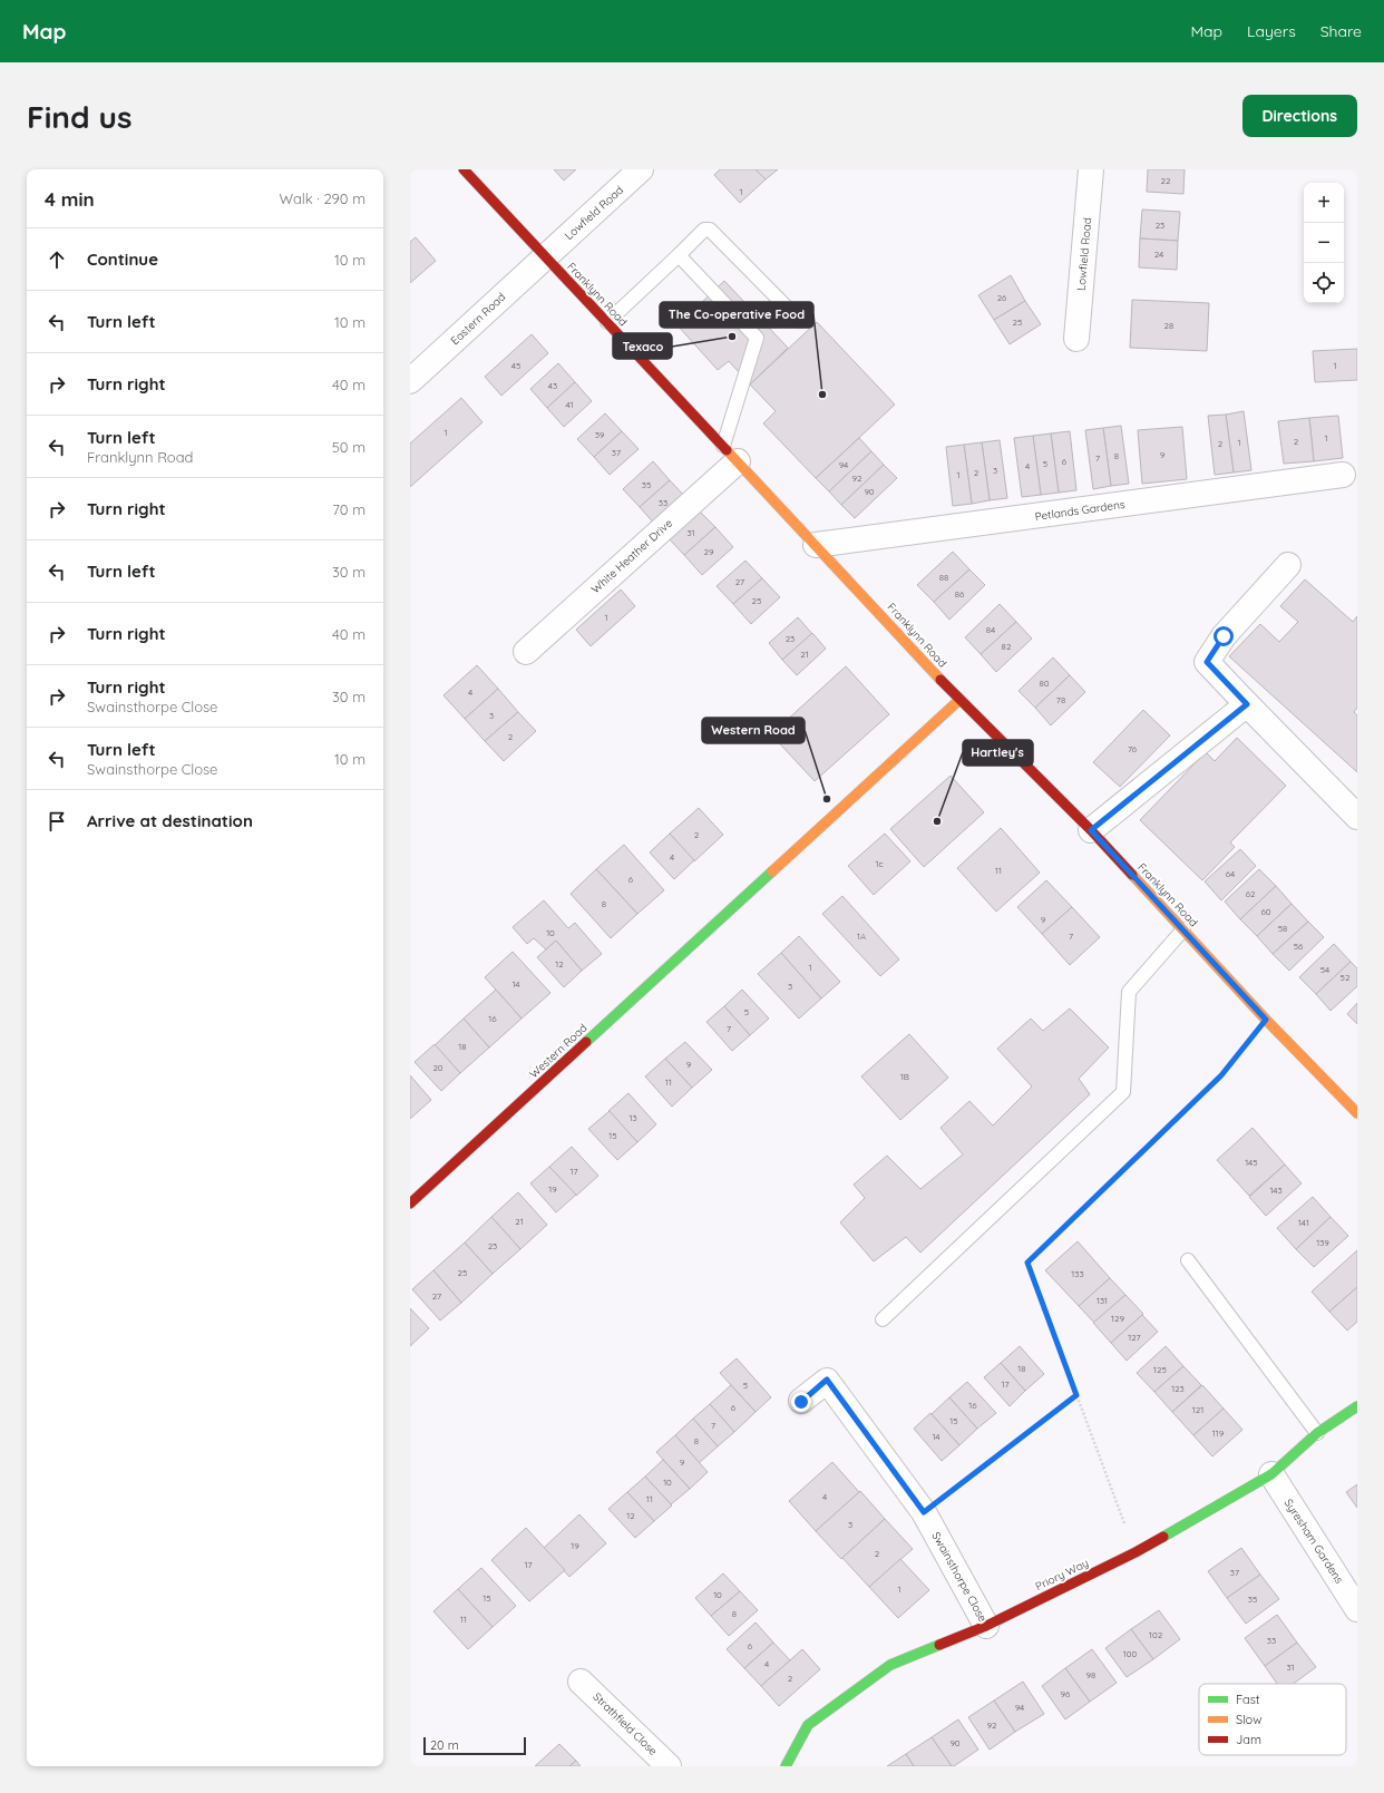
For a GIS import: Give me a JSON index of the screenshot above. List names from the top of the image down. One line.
{"streets":{"street":["Lowfield Road","Franklynn Road","Eastern Road","Petlands Gardens","White Heather Drive","Western Road","Syresham Gardens","Priory Way","Swainsthorpe Close","Strathfield Close"]},"crossings":[["Lowfield Road","Franklynn Road"],["Lowfield Road","Eastern Road"],["Franklynn Road","Eastern Road"],["Franklynn Road","Petlands Gardens"],["Franklynn Road","White Heather Drive"],["Franklynn Road","Western Road"],["Syresham Gardens","Priory Way"],["Priory Way","Swainsthorpe Close"]],"places":["Texaco","The Co-operative Food","Western Road","Hartley's"],"house_numbers":["22","1","23","24","26","25","28","45","1","43","41","1","39","1","2","1","2","37","9","8","7","6","5","94","4","3","2","1","92","35","90","33","31","29","88","27","86","25","1","84","23","82","21","80","4","78","3","2","76","2","4","1c","11","64","6","62","8","60","9","58","10","1A","7","56","12","1","54","52","14","3","5","16","7","18","9","20","1B","11","13","15","145","17","19","143","21","141","139","23","25","133","27","131","129","127","18","125","17","5","123","16","6","121","15","7","119","14","8","9","10","4","11","12","3","19","2","17","37","1","10","15","35","8","11","102","33","6","100","4","31","98","2","96","94","92","90"],"legend":["Fast","Slow","Jam"],"scale_bar":"20 m","page":{"header":"Map","nav":["Map","Layers","Share"],"buttons":"Directions","title":"Find us","heading":["4 min","Walk · 290 m"],"map_buttons":["+","−"],"list":[["Continue","10 m"],["Turn left","10 m"],["Turn right","40 m"],["Turn left","Franklynn Road","50 m"],["Turn right","70 m"],["Turn left","30 m"],["Turn right","40 m"],["Turn right","Swainsthorpe Close","30 m"],["Turn left","Swainsthorpe Close","10 m"],"Arrive at destination"],"scale":"20 m"}}
